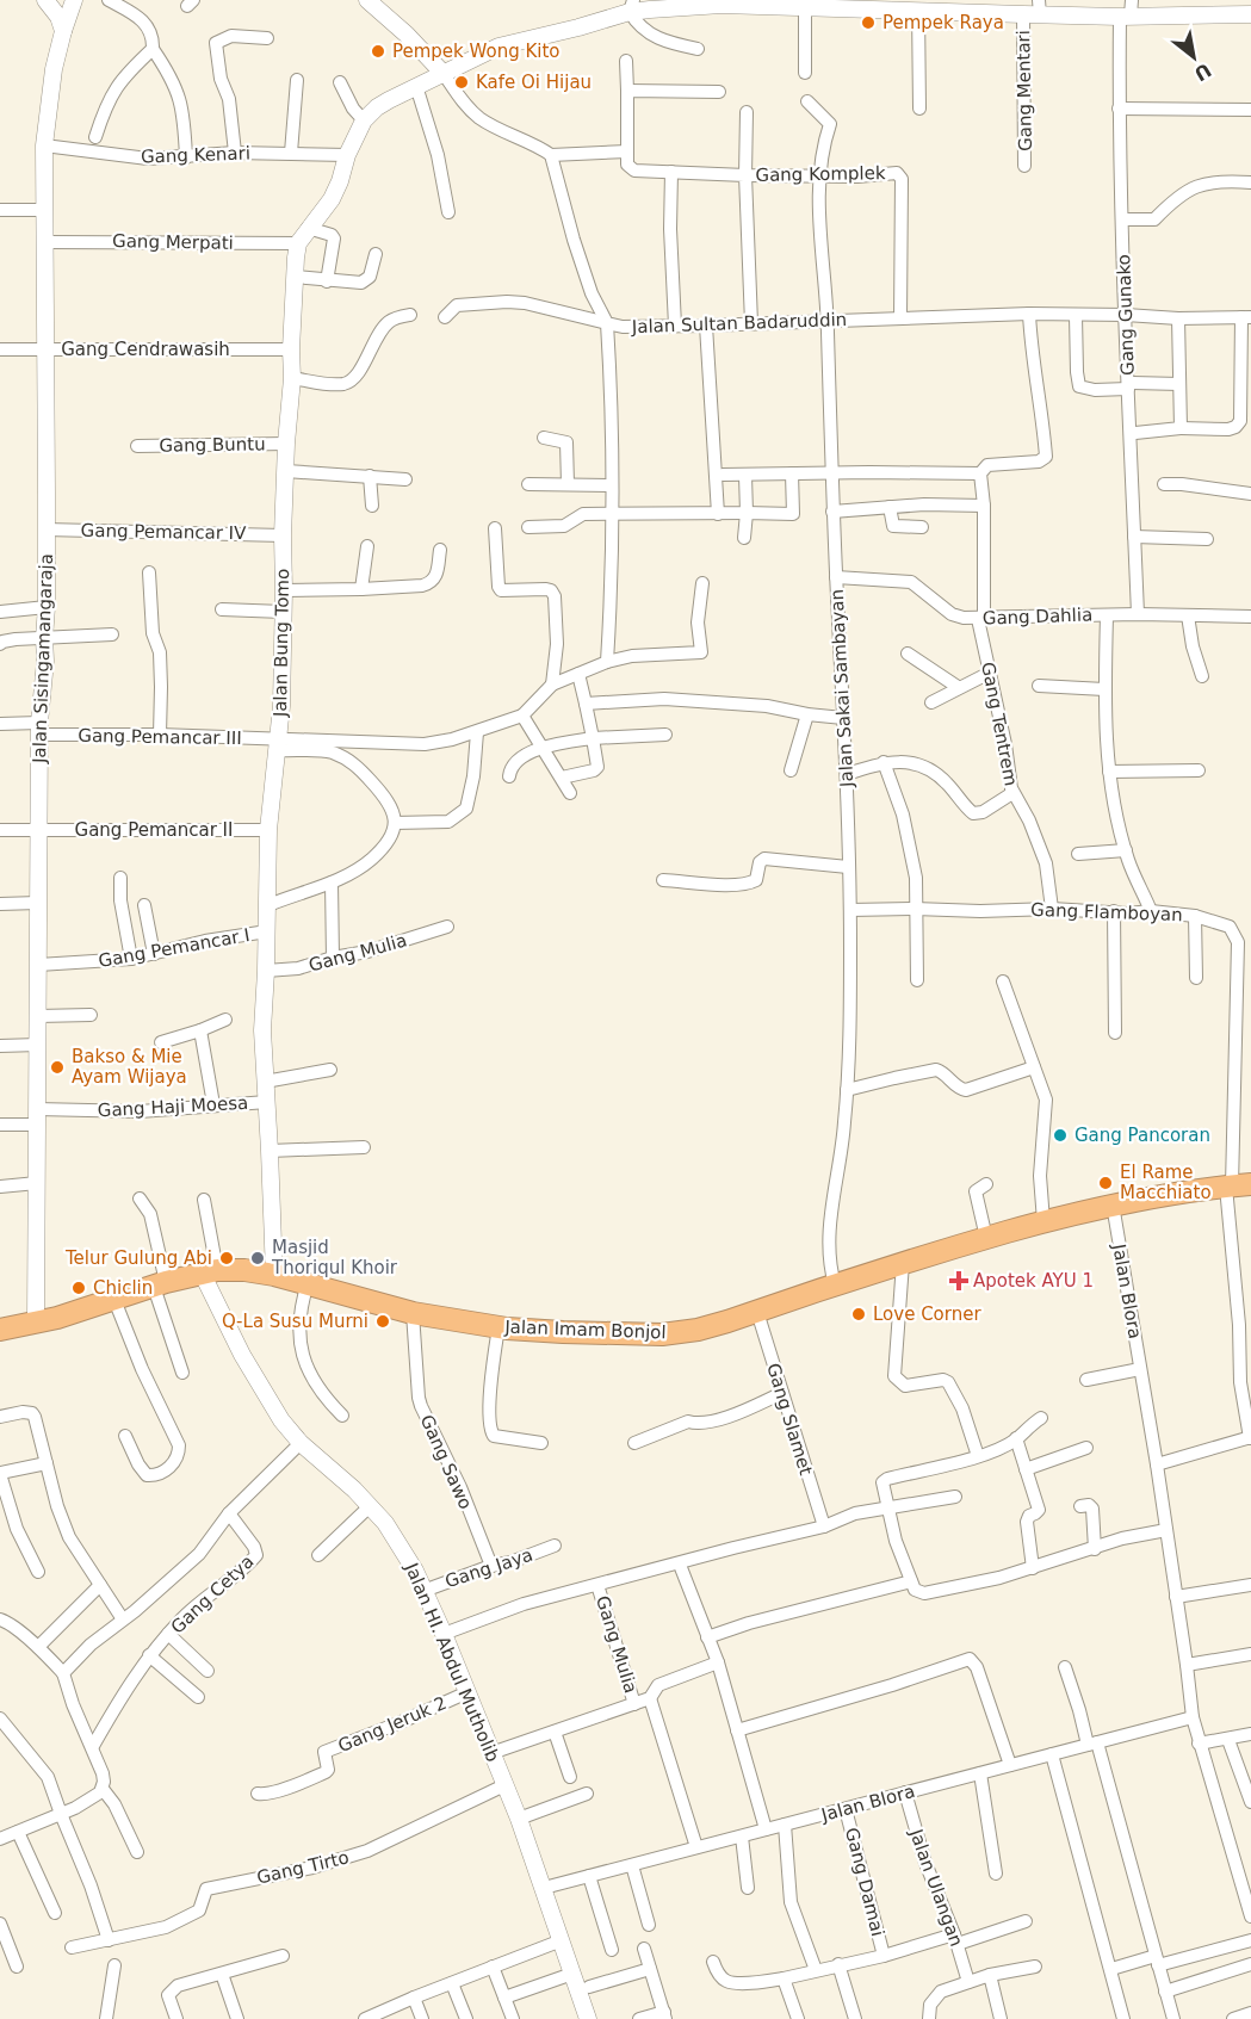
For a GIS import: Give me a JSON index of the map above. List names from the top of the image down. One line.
{"streets":{"highway":["Jalan Imam Bonjol"],"street":["Gang Mentari","Gang Kenari","Gang Komplek","Gang Merpati","Gang Gunako","Jalan Sultan Badaruddin","Gang Cendrawasih","Gang Buntu","Gang Pemancar IV","Gang Dahlia","Jalan Bung Tomo","Jalan Sisingamangaraja","Jalan Sakai Sambayan","Gang Tentrem","Gang Pemancar III","Gang Pemancar II","Gang Flamboyan","Gang Pemancar I","Gang Mulia","Gang Haji Moesa","Jalan Blora","Gang Slamet","Gang Sawo","Gang Jaya","Gang Cetya","Jalan HI. Abdul Mutholib","Gang Jeruk 2","Gang Tirto","Gang Damai","Jalan Ulangan"]},"crossings":[["Gang Mentari","Jalan Bung Tomo"],["Gang Kenari","Jalan Bung Tomo"],["Gang Kenari","Jalan Sisingamangaraja"],["Gang Komplek","Jalan Sultan Badaruddin"],["Gang Komplek","Jalan Sakai Sambayan"],["Gang Merpati","Jalan Bung Tomo"],["Gang Merpati","Jalan Sisingamangaraja"],["Gang Gunako","Jalan Sultan Badaruddin"],["Gang Gunako","Gang Dahlia"],["Gang Gunako","Jalan Bung Tomo"],["Jalan Sultan Badaruddin","Jalan Sakai Sambayan"],["Gang Cendrawasih","Jalan Bung Tomo"],["Gang Cendrawasih","Jalan Sisingamangaraja"],["Gang Buntu","Jalan Bung Tomo"],["Gang Pemancar IV","Jalan Bung Tomo"],["Gang Pemancar IV","Jalan Sisingamangaraja"],["Gang Dahlia","Jalan Sakai Sambayan"],["Gang Dahlia","Gang Tentrem"],["Jalan Bung Tomo","Gang Pemancar III"],["Jalan Bung Tomo","Gang Pemancar II"],["Jalan Bung Tomo","Gang Pemancar I"],["Jalan Bung Tomo","Gang Mulia"],["Jalan Bung Tomo","Gang Haji Moesa"],["Jalan Bung Tomo","Jalan Imam Bonjol"],["Jalan Sisingamangaraja","Gang Pemancar III"],["Jalan Sisingamangaraja","Gang Pemancar II"],["Jalan Sisingamangaraja","Gang Pemancar I"],["Jalan Sisingamangaraja","Gang Haji Moesa"],["Jalan Sisingamangaraja","Jalan Imam Bonjol"],["Jalan Sakai Sambayan","Gang Flamboyan"],["Jalan Sakai Sambayan","Jalan Imam Bonjol"],["Gang Tentrem","Gang Flamboyan"],["Gang Flamboyan","Jalan Imam Bonjol"],["Jalan Blora","Jalan Imam Bonjol"],["Jalan Blora","Jalan HI. Abdul Mutholib"],["Jalan Blora","Gang Damai"],["Jalan Blora","Jalan Ulangan"],["Jalan Imam Bonjol","Gang Slamet"],["Jalan Imam Bonjol","Gang Sawo"],["Jalan Imam Bonjol","Jalan HI. Abdul Mutholib"],["Gang Sawo","Gang Jaya"],["Gang Jaya","Jalan HI. Abdul Mutholib"],["Jalan HI. Abdul Mutholib","Gang Jeruk 2"],["Jalan HI. Abdul Mutholib","Gang Tirto"]],"places":{"other":["Pempek Raya","Pempek Wong Kito","Kafe Oi Hijau","Bakso & Mie Ayam Wijaya","Gang Pancoran","El Rame Macchiato","Telur Gulung Abi","Masjid Thoriqul Khoir","Chiclin","Love Corner","Q-La Susu Murni"],"health":["Apotek AYU 1"]},"north":"bottom right"}
